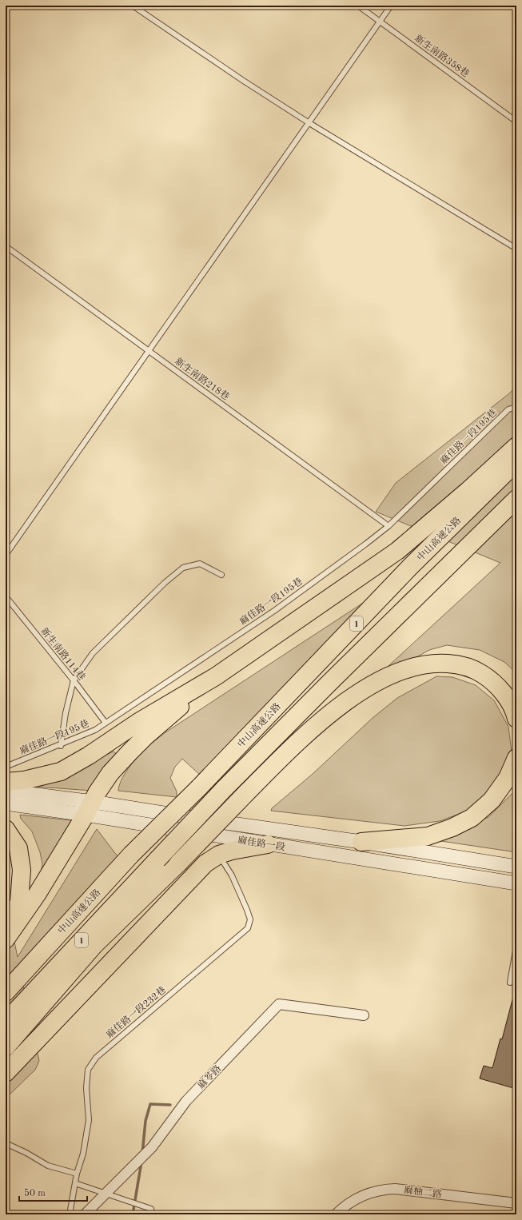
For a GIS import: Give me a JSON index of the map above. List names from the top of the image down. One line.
{"streets":{"highway":["中山高速公路","1"],"main road":["麻佳路一段"],"street":["麻苓路","麻柚二路"],"lane":["新生南路358巷","新生南路218巷","麻佳路一段195巷","新生南路114巷","麻佳路一段232巷"]},"crossings":[["新生南路218巷","麻佳路一段195巷"],["麻佳路一段195巷","新生南路114巷"]],"scale_bar":"50 m"}
